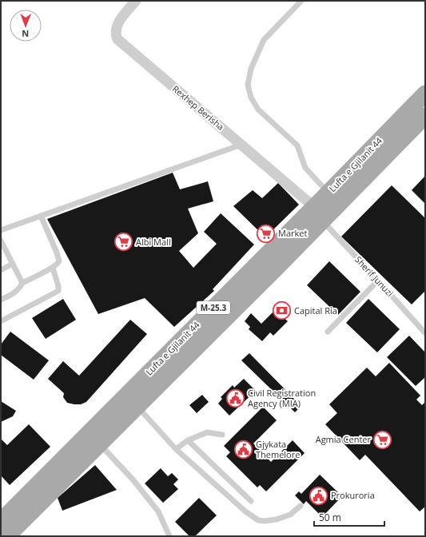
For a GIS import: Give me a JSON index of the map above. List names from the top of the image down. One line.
{"streets":{"main road":["Lufta e Gjilanit 44","M-25.3"],"street":["Rexhep Berisha"],"lane":["Sherif Junuzi"]},"crossings":[["Rexhep Berisha","Lufta e Gjilanit 44"],["Lufta e Gjilanit 44","Sherif Junuzi"]],"places":{"supermarket":["Market","Albi Mall","Agmia Center"],"bank":["Capital Ria"],"public building":["Civil Registration Agency (MIA)","Gjykata Themelore","Prokuroria"]},"scale_bar":"50 m","north":"bottom"}
